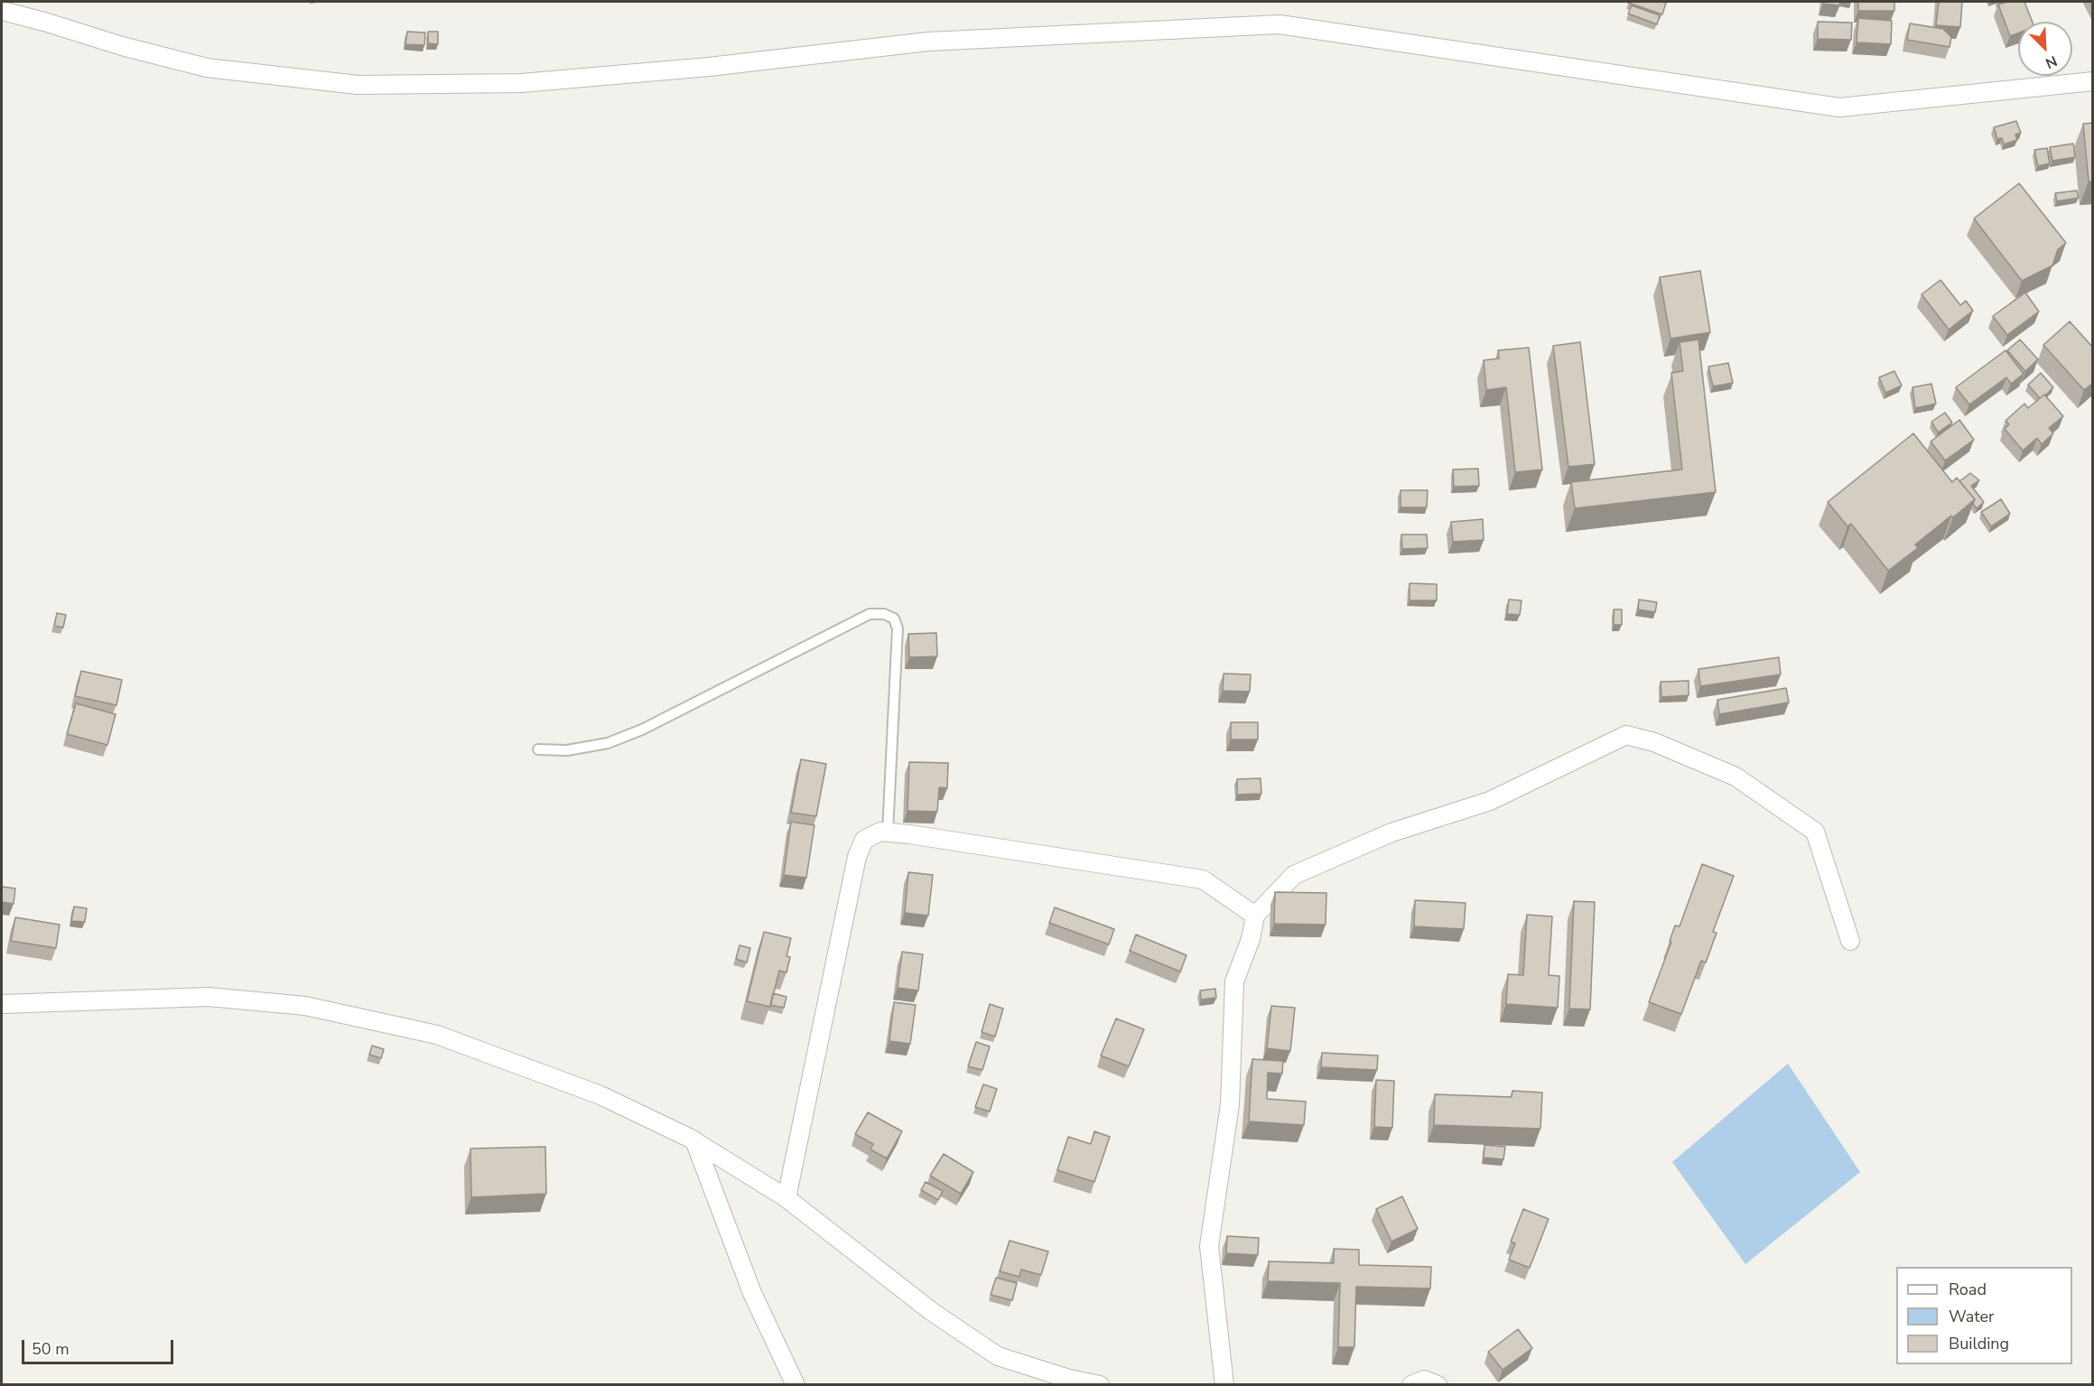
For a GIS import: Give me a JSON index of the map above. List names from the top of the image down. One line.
{"legend":["Road","Water","Building"],"scale_bar":"50 m","north":"bottom right"}
